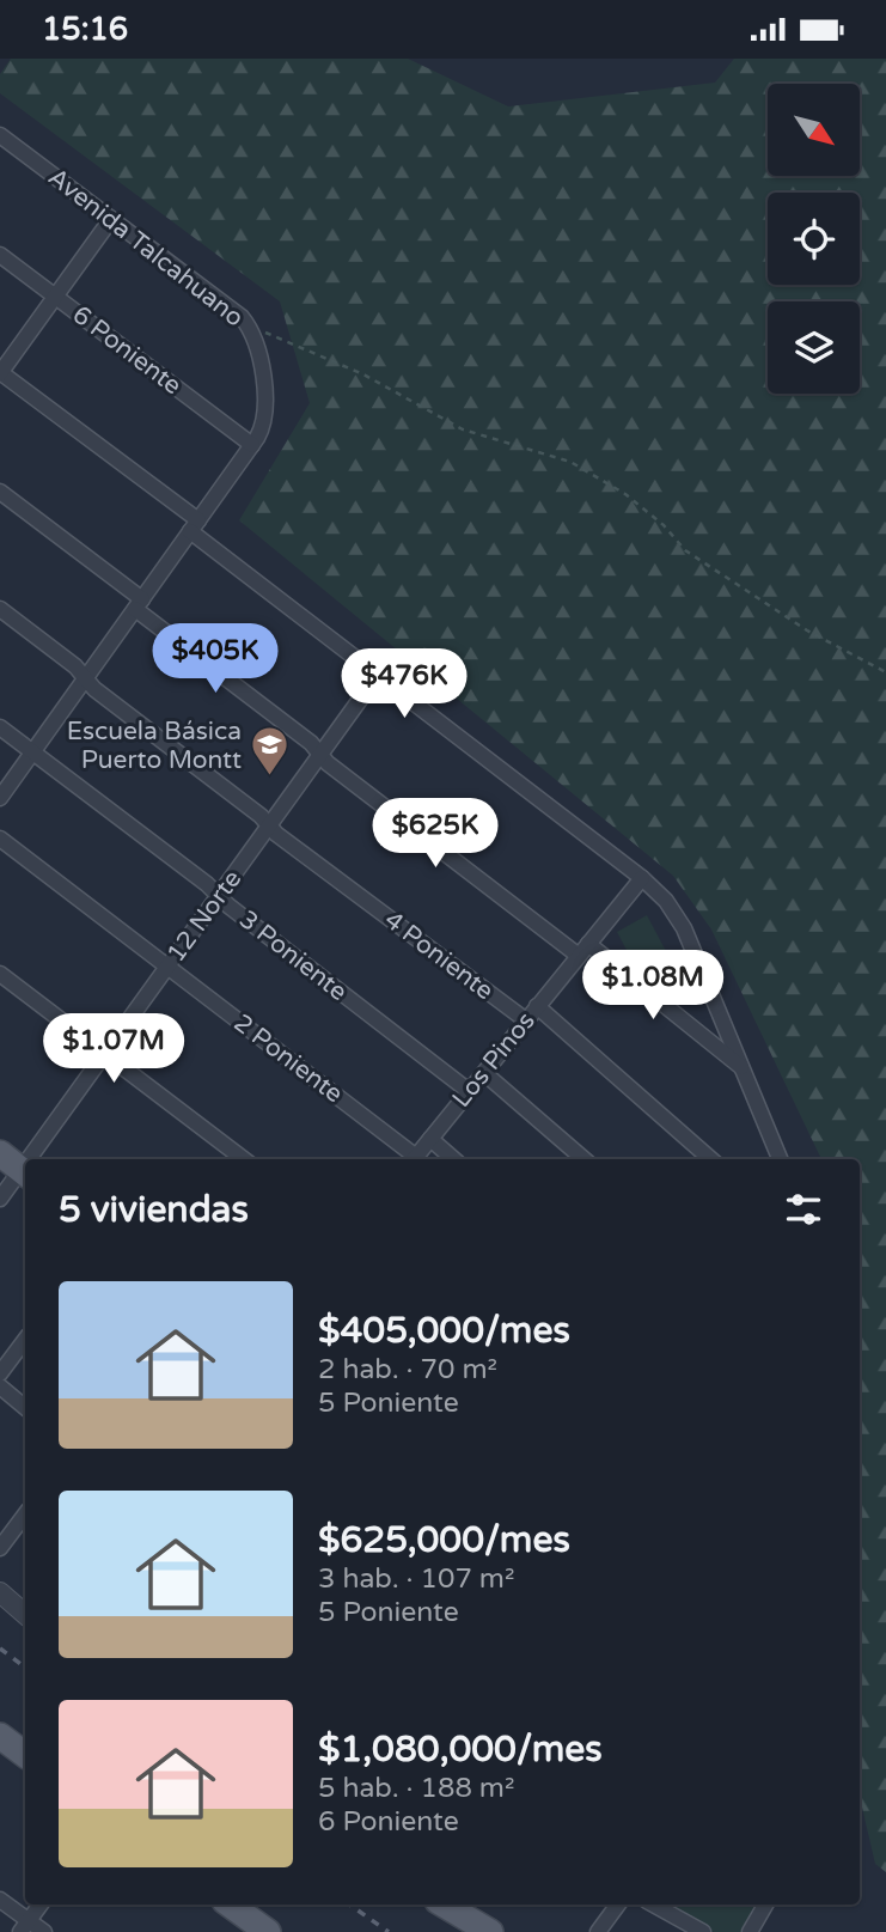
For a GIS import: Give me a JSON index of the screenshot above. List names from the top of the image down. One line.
{"streets":{"street":["Avenida Talcahuano","6 Poniente","12 Norte","3 Poniente","4 Poniente","2 Poniente","Los Pinos"]},"crossings":[["Avenida Talcahuano","6 Poniente"],["Avenida Talcahuano","3 Poniente"],["Avenida Talcahuano","4 Poniente"],["12 Norte","3 Poniente"],["12 Norte","4 Poniente"],["12 Norte","2 Poniente"],["3 Poniente","Los Pinos"],["4 Poniente","Los Pinos"]],"places":{"school or university":["Escuela Básica Puerto Montt"]},"north":"bottom right","page":{"status":"15:16","price":["$405K","$476K","$625K","$1.08M","$1.07M"],"heading":"5 viviendas","list":[{"name":"$405,000/mes","note":"2 hab. · 70 m² · 5 Poniente"},{"name":"$625,000/mes","note":"3 hab. · 107 m² · 5 Poniente"},{"name":"$1,080,000/mes","note":"5 hab. · 188 m² · 6 Poniente"}]}}
